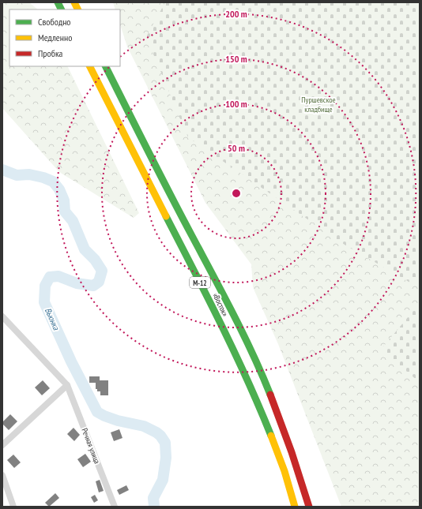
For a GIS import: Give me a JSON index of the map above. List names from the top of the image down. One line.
{"streets":{"highway":["М-12","«Восток»"],"street":["Речная улица"]},"water":["Вьюнка"],"parks":["Пуршевское кладбище"],"legend":["Свободно","Медленно","Пробка"],"rings":["200 m","150 m","100 m","50 m"]}
